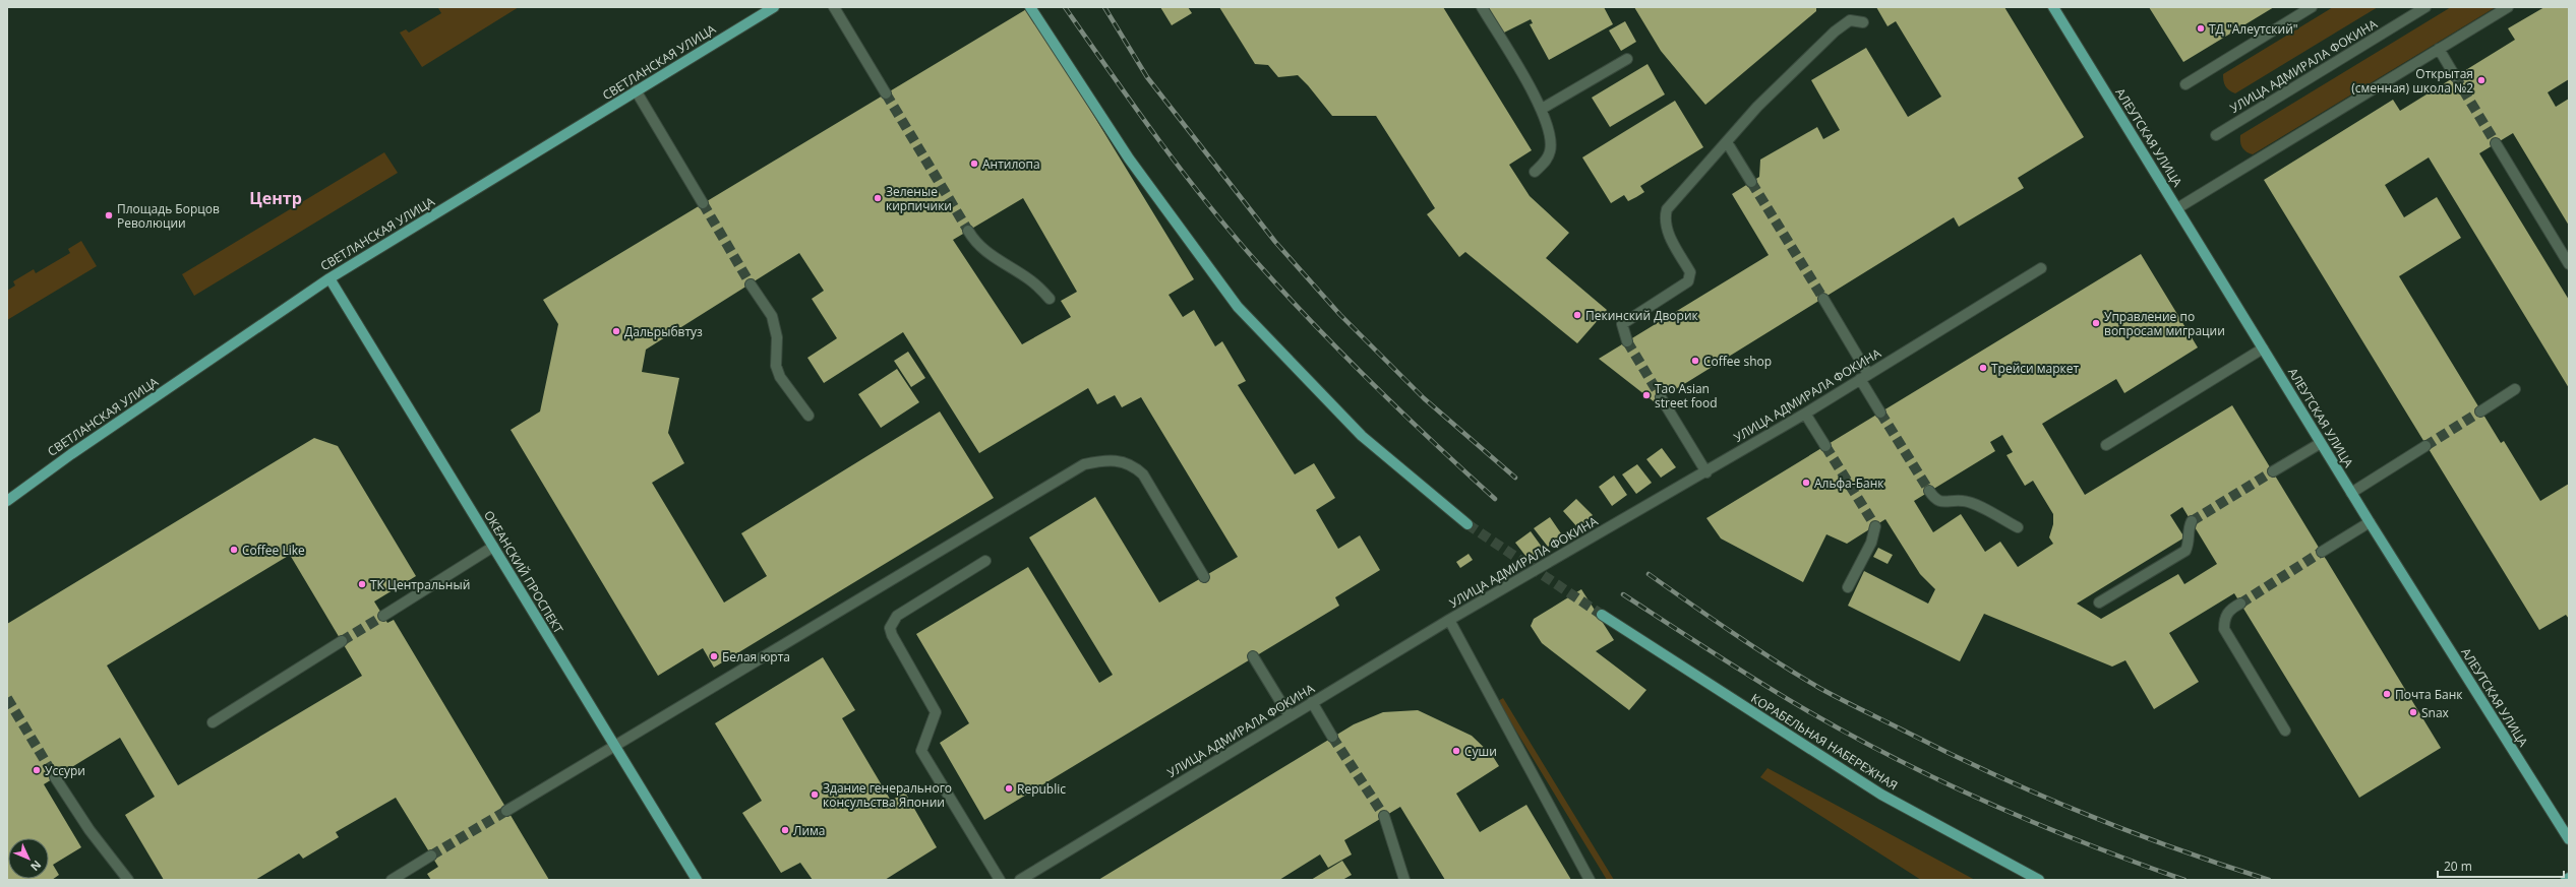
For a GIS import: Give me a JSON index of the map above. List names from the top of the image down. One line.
{"streets":{"main road":["СВЕТЛАНСКАЯ УЛИЦА","АЛЕУТСКАЯ УЛИЦА","ОКЕАНСКИЙ ПРОСПЕКТ","КОРАБЕЛЬНАЯ НАБЕРЕЖНАЯ"],"street":["УЛИЦА АДМИРАЛА ФОКИНА"]},"crossings":[["СВЕТЛАНСКАЯ УЛИЦА","ОКЕАНСКИЙ ПРОСПЕКТ"]],"districts":["Центр"],"places":["ТД \"Алеутский\"","Открытая (сменная) школа №2","Антилопа","Зеленые кирпичики","Площадь Борцов Революции","Пекинский Дворик","Управление по вопросам миграции","Дальрыбвтуз","Coffee shop","Трейси маркет","Tao Asian street food","Альфа-Банк","Coffee Like","ТК Центральный","Белая юрта","Почта Банк","Snax","Суши","Уссури","Republic","Здание генерального консульства Японии","Лима"],"scale_bar":"20 m","north":"bottom right"}
